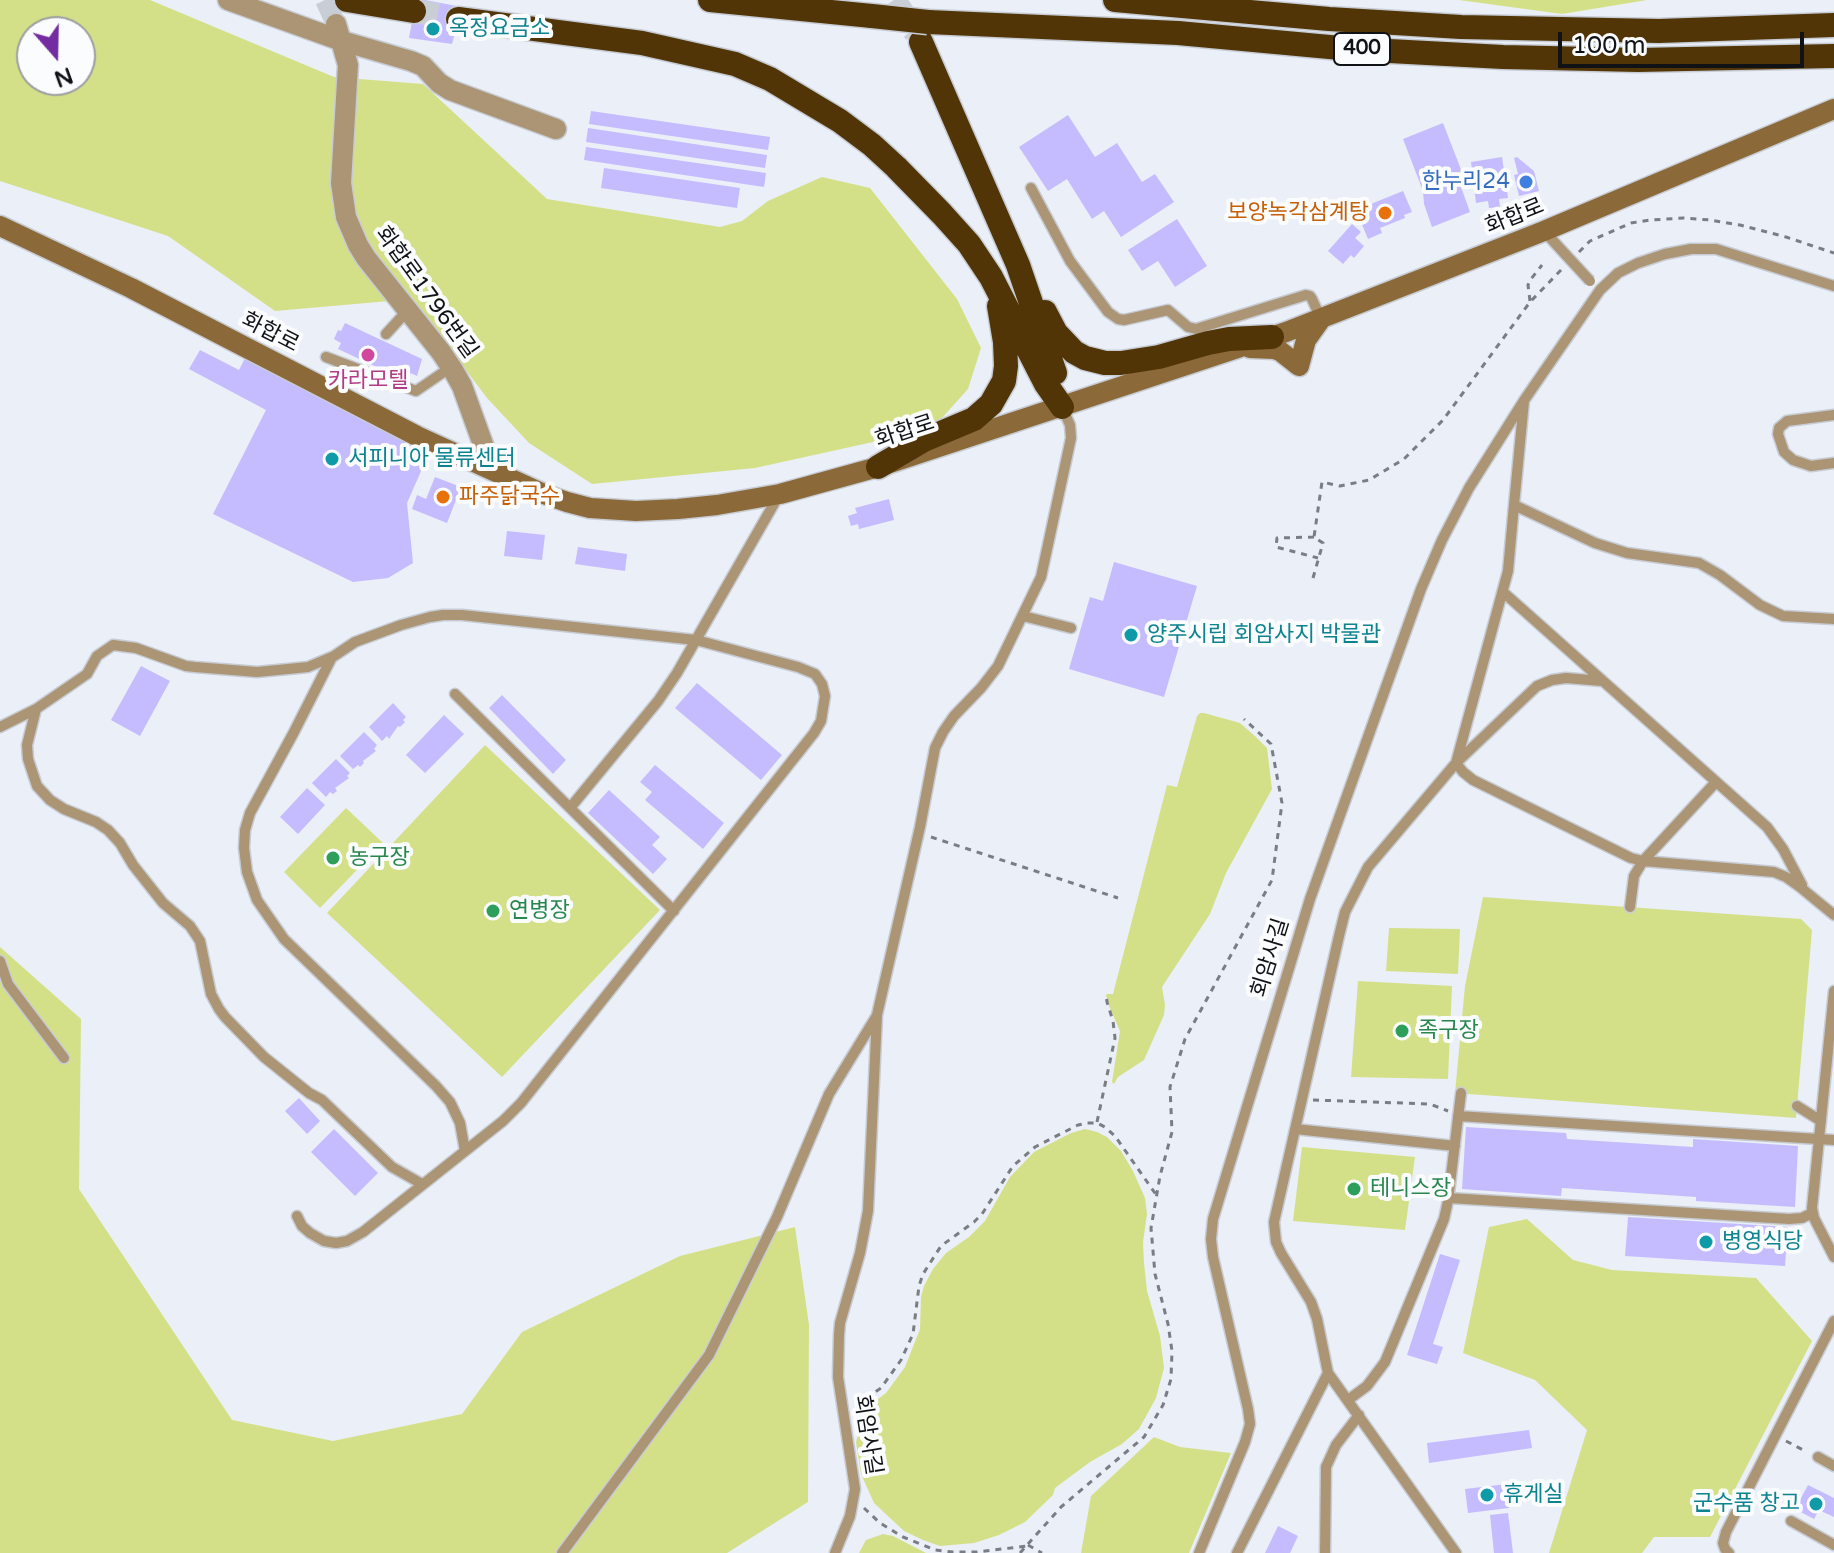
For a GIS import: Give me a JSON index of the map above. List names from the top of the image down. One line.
{"streets":{"highway":["400"],"main road":["화합로"],"street":["화합로1796번길"],"lane":["회암사길"]},"crossings":[["화합로","화합로1796번길"],["화합로","회암사길"]],"places":["옥정요금소","한누리24","보양녹각삼계탕","카라모텔","서피니아 물류센터","파주닭국수","양주시립 회암사지 박물관","농구장","연병장","족구장","테니스장","병영식당","휴게실","군수품 창고"],"scale_bar":"100 m","north":"bottom"}
